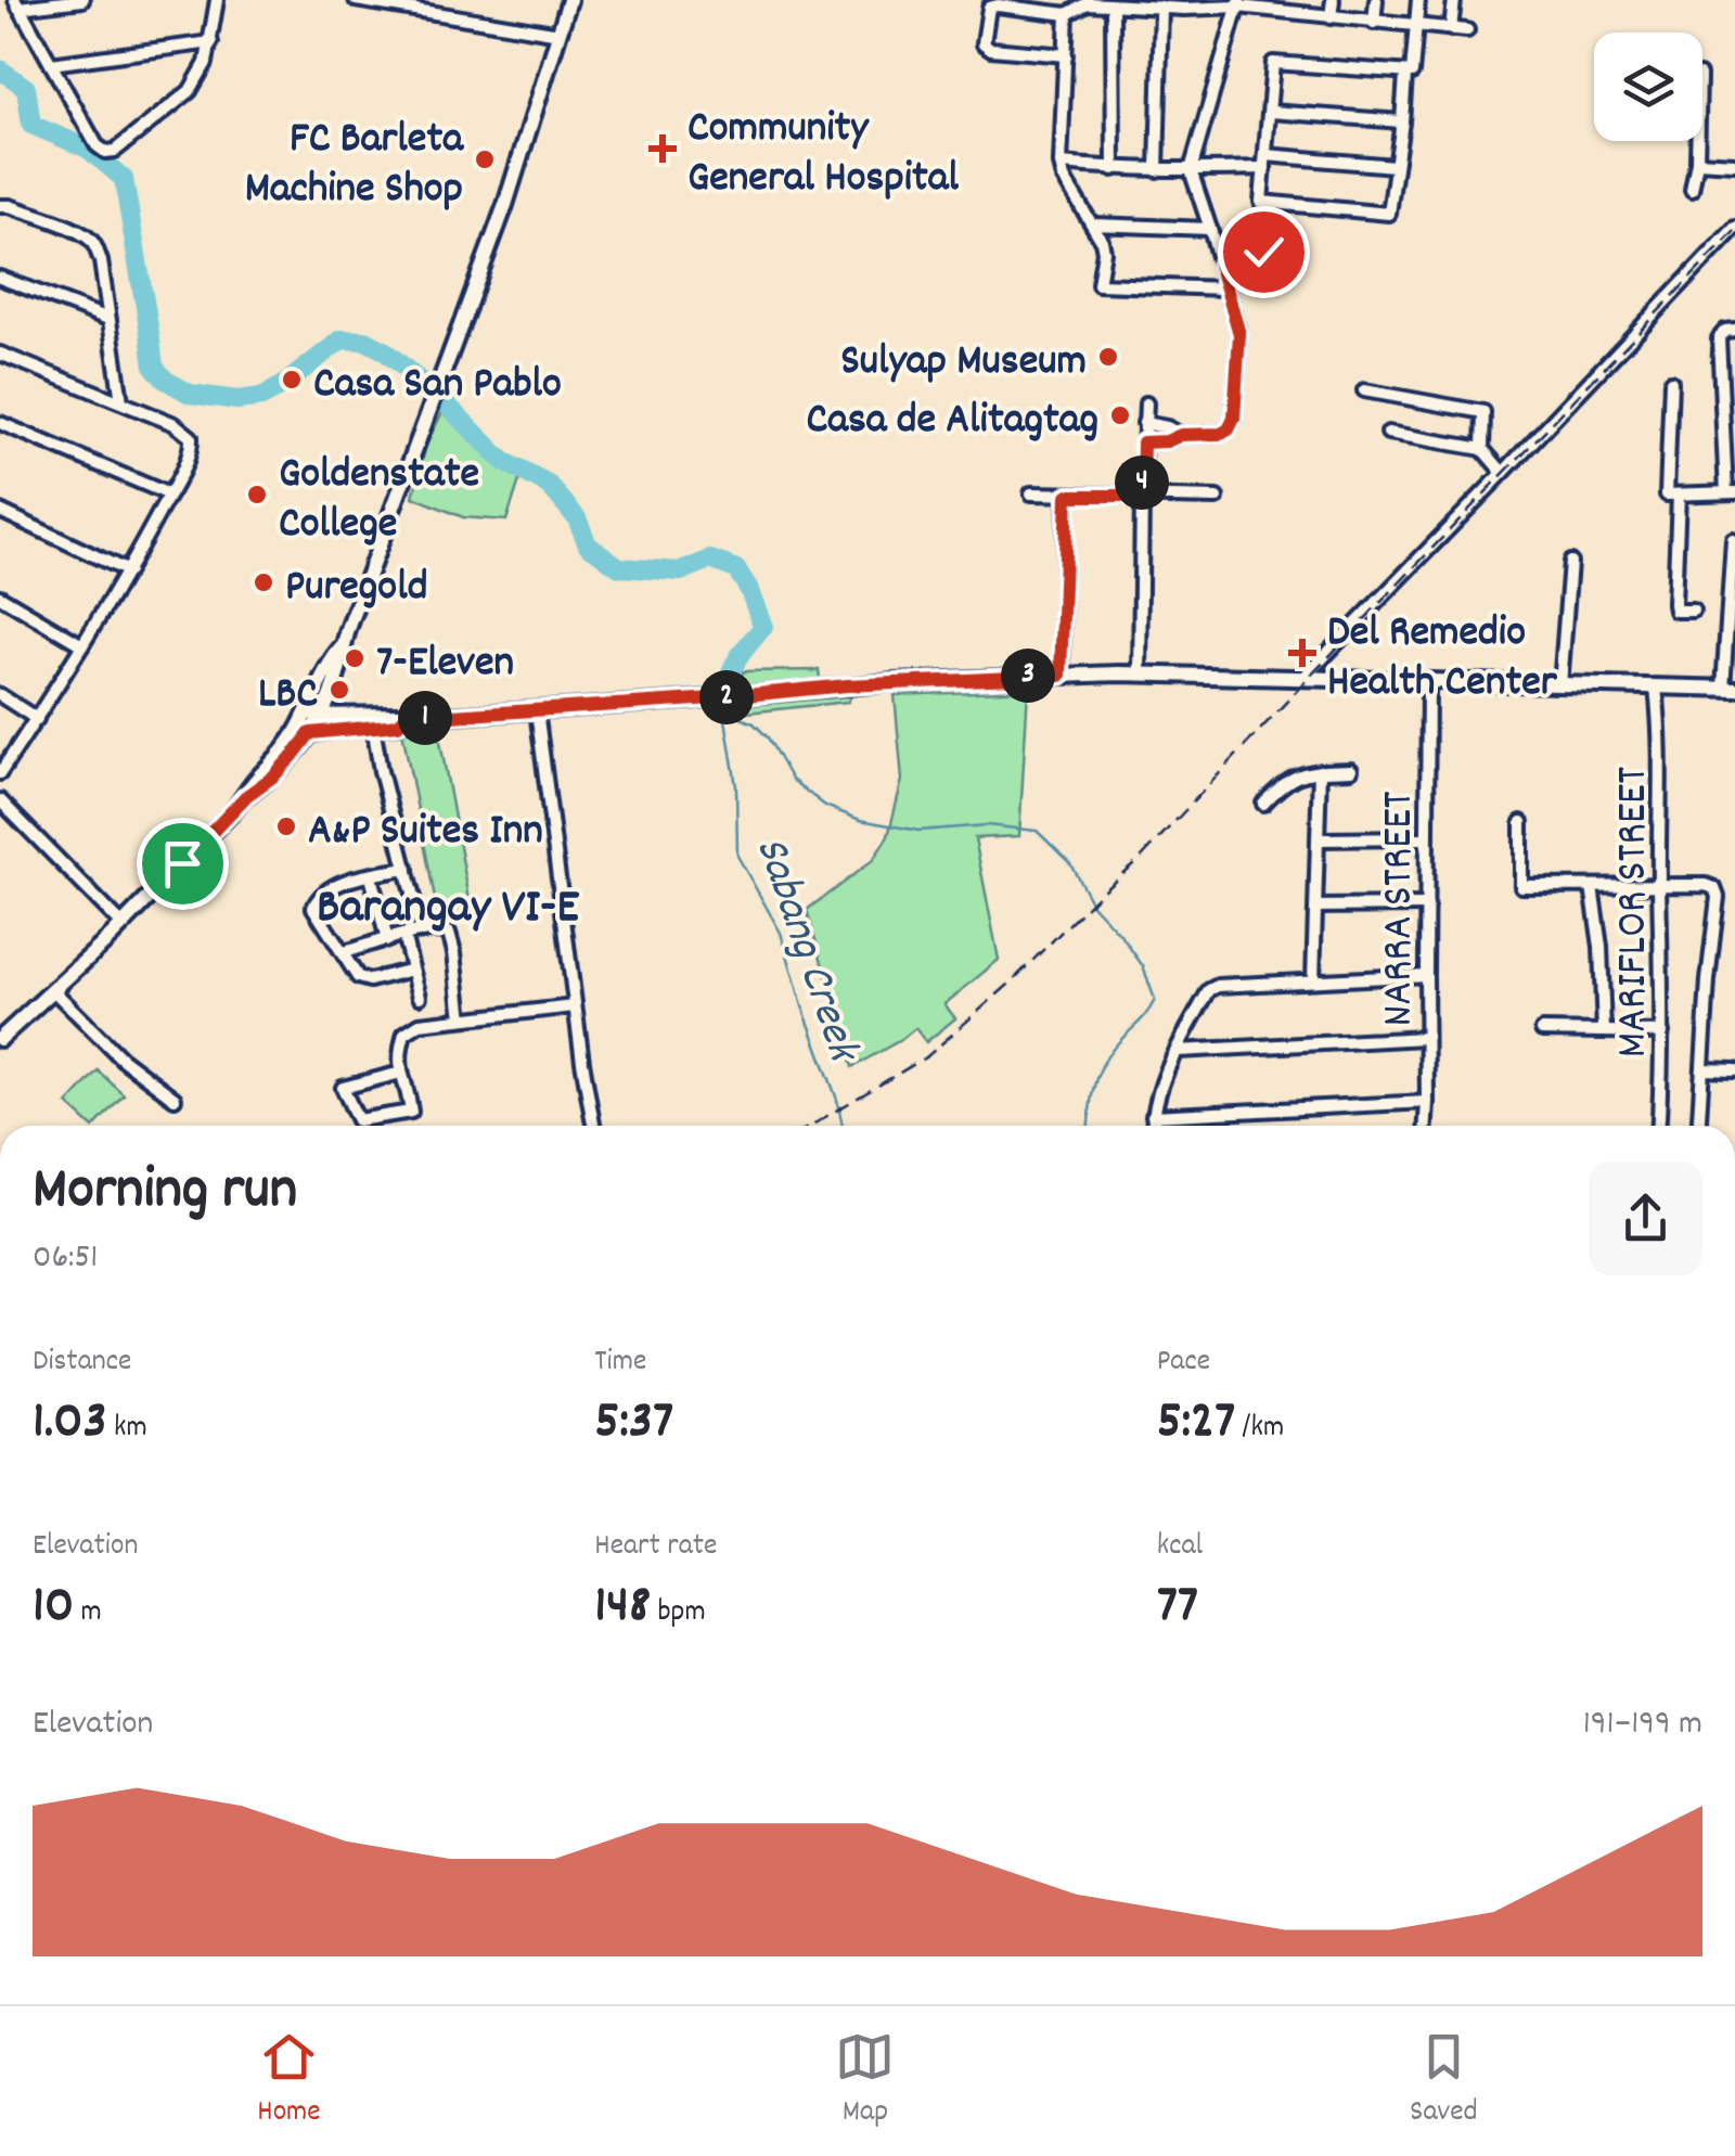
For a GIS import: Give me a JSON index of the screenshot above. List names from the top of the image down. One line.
{"streets":{"street":["NARRA STREET","MARIFLOR STREET"]},"districts":["Barangay VI-E"],"water":["Sabang Creek"],"places":{"health":["Community General Hospital","Del Remedio Health Center"],"other":["FC Barleta Machine Shop","Sulyap Museum","Casa San Pablo","Casa de Alitagtag","Goldenstate College","Puregold","7-Eleven","LBC","A&P Suites Inn"]},"page":{"pins":["4","3","2","1"],"heading":["Morning run","06:51"],"stats":[["Distance","1.03 km"],["Time","5:37"],["Pace","5:27 /km"],["Elevation","10 m"],["Heart rate","148 bpm"],["kcal","77"]],"chart":["Elevation","191–199 m"],"tabs":["Home","Map","Saved"]}}
